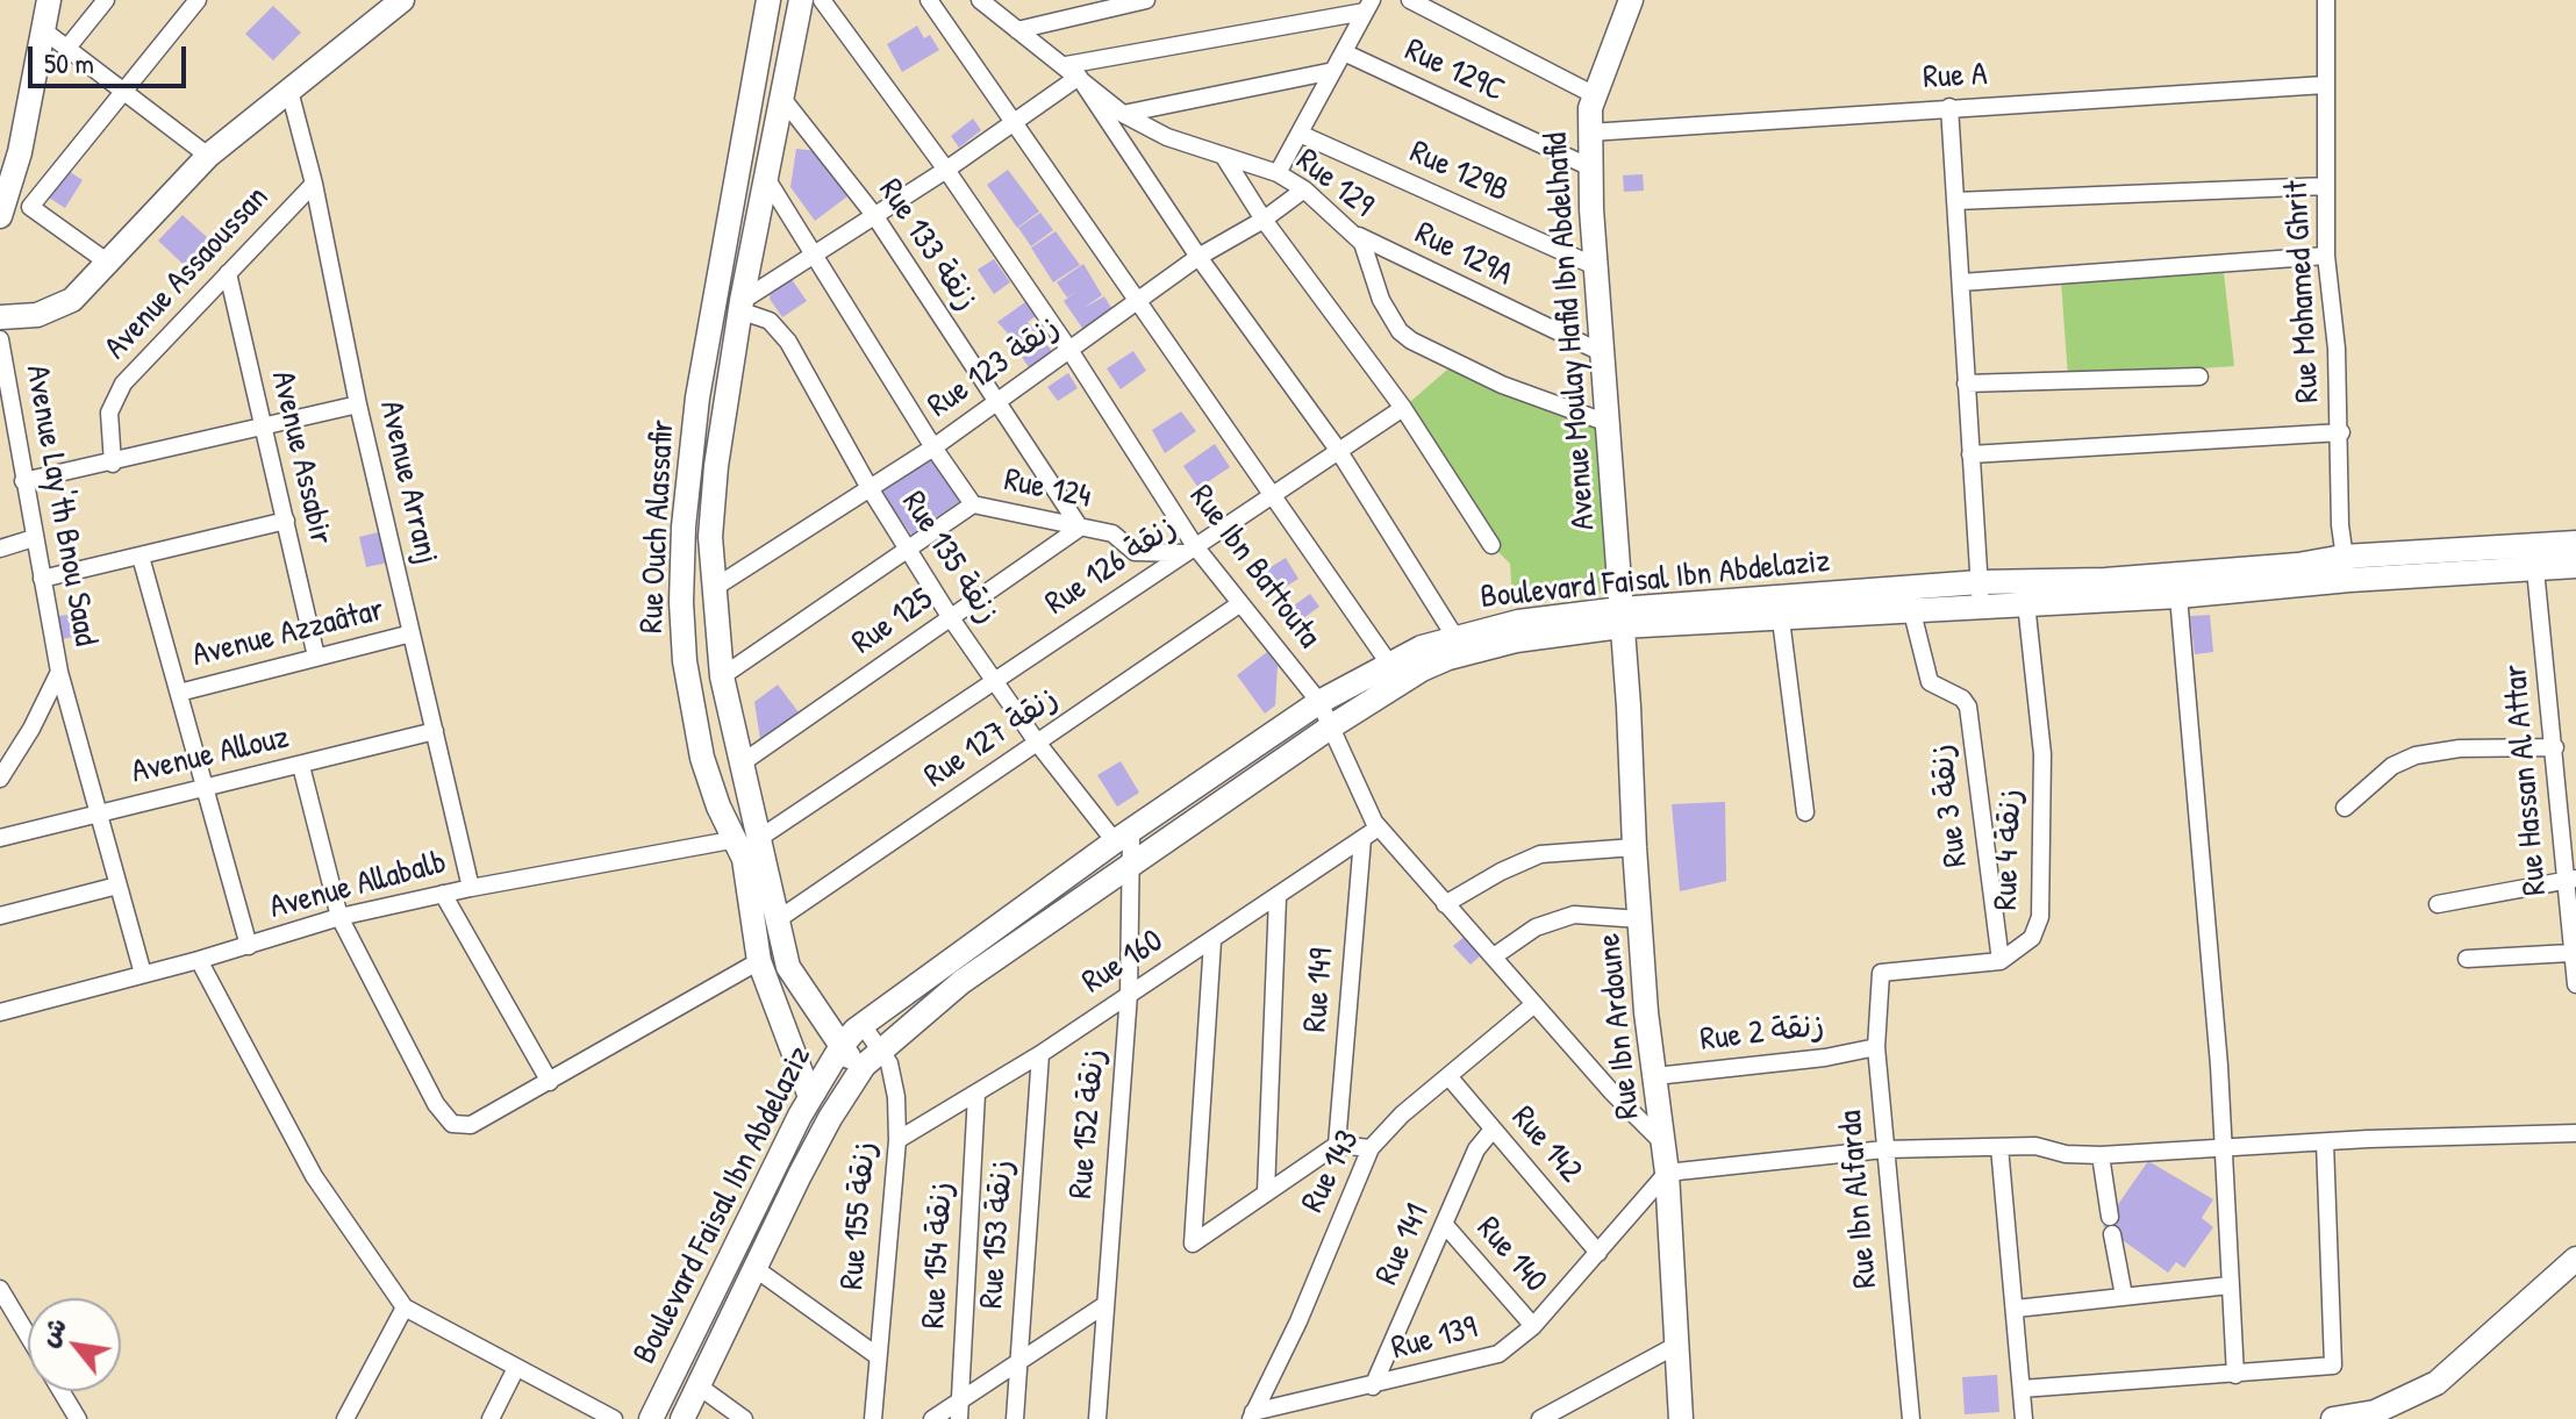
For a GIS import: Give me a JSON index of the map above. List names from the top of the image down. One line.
{"streets":{"street":["Rue 129C","Rue A","Rue 129B","Rue 129","Rue 133 زنقة","Rue 129A","Avenue Assaoussan","Rue Mohamed Ghrit","Avenue Moulay Hafid Ibn Abdelhafid","Rue 123 زنقة","Avenue Assabir","Avenue Arranj","Rue 124","Avenue Lay'th Bnou Saad","Rue Ouch Alassafir","Rue 135 زنقة","Rue 126 زنقة","Rue Ibn Battouta","Boulevard Faisal Ibn Abdelaziz","Rue 125","Avenue Azzaâtar","Rue 127 زنقة","Avenue Allouz","Rue Hassan Al Attar","Rue 3 زنقة","Rue 4 زنقة","Avenue Allabalb","Rue 160","Rue 149","Rue Ibn Ardoune","Rue 2 زنقة","Rue 152 زنقة","Rue 142","Rue 143","Rue Ibn Alfarda","Rue 155 زنقة","Rue 153 زنقة","Rue 141","Rue 154 زنقة","Rue 140","Rue 139"]},"crossings":[["Rue 129C","Avenue Moulay Hafid Ibn Abdelhafid"],["Rue A","Rue Mohamed Ghrit"],["Rue A","Avenue Moulay Hafid Ibn Abdelhafid"],["Rue 129B","Avenue Moulay Hafid Ibn Abdelhafid"],["Rue 129","Rue 129A"],["Rue 129","Avenue Moulay Hafid Ibn Abdelhafid"],["Rue 129","Rue 123 زنقة"],["Rue 133 زنقة","Rue 123 زنقة"],["Rue 133 زنقة","Rue 124"],["Rue 133 زنقة","Rue Ouch Alassafir"],["Rue 133 زنقة","Rue 125"],["Rue 129A","Avenue Moulay Hafid Ibn Abdelhafid"],["Avenue Assaoussan","Avenue Assabir"],["Avenue Assaoussan","Avenue Arranj"],["Rue Mohamed Ghrit","Boulevard Faisal Ibn Abdelaziz"],["Avenue Moulay Hafid Ibn Abdelhafid","Boulevard Faisal Ibn Abdelaziz"],["Avenue Moulay Hafid Ibn Abdelhafid","Rue Ibn Ardoune"],["Rue 123 زنقة","Rue Ouch Alassafir"],["Rue 123 زنقة","Rue 135 زنقة"],["Rue 123 زنقة","Rue Ibn Battouta"],["Avenue Assabir","Avenue Azzaâtar"],["Avenue Arranj","Avenue Azzaâtar"],["Avenue Arranj","Avenue Allouz"],["Avenue Arranj","Avenue Allabalb"],["Rue 124","Rue Ouch Alassafir"],["Rue 124","Rue 135 زنقة"],["Rue 124","Rue 126 زنقة"],["Rue 124","Rue Ibn Battouta"],["Rue 124","Rue 125"],["Rue Ouch Alassafir","Rue 135 زنقة"],["Rue Ouch Alassafir","Rue 126 زنقة"],["Rue Ouch Alassafir","Boulevard Faisal Ibn Abdelaziz"],["Rue Ouch Alassafir","Rue 125"],["Rue Ouch Alassafir","Rue 127 زنقة"],["Rue Ouch Alassafir","Avenue Allabalb"],["Rue 135 زنقة","Rue 126 زنقة"],["Rue 135 زنقة","Boulevard Faisal Ibn Abdelaziz"],["Rue 135 زنقة","Rue 125"],["Rue 135 زنقة","Rue 127 زنقة"],["Rue 135 زنقة","Rue 152 زنقة"],["Rue 126 زنقة","Rue Ibn Battouta"],["Rue Ibn Battouta","Boulevard Faisal Ibn Abdelaziz"],["Rue Ibn Battouta","Rue 127 زنقة"],["Rue Ibn Battouta","Rue 160"],["Rue Ibn Battouta","Rue Ibn Ardoune"],["Rue Ibn Battouta","Rue 143"],["Boulevard Faisal Ibn Abdelaziz","Rue Hassan Al Attar"],["Boulevard Faisal Ibn Abdelaziz","Rue 3 زنقة"],["Boulevard Faisal Ibn Abdelaziz","Rue 4 زنقة"],["Boulevard Faisal Ibn Abdelaziz","Rue Ibn Ardoune"],["Boulevard Faisal Ibn Abdelaziz","Rue 152 زنقة"],["Boulevard Faisal Ibn Abdelaziz","Rue 155 زنقة"],["Rue 3 زنقة","Rue 4 زنقة"],["Rue 3 زنقة","Rue Ibn Alfarda"],["Rue 4 زنقة","Rue Ibn Alfarda"],["Rue 160","Rue 149"],["Rue 160","Rue 152 زنقة"],["Rue 160","Rue 155 زنقة"],["Rue 160","Rue 153 زنقة"],["Rue 160","Rue 154 زنقة"],["Rue Ibn Ardoune","Rue 2 زنقة"],["Rue Ibn Ardoune","Rue 139"],["Rue 2 زنقة","Rue Ibn Alfarda"],["Rue 142","Rue 143"],["Rue 142","Rue 141"],["Rue 142","Rue 139"],["Rue 143","Rue 139"],["Rue 141","Rue 140"],["Rue 141","Rue 139"],["Rue 140","Rue 139"]],"scale_bar":"50 m","north":"top left"}
